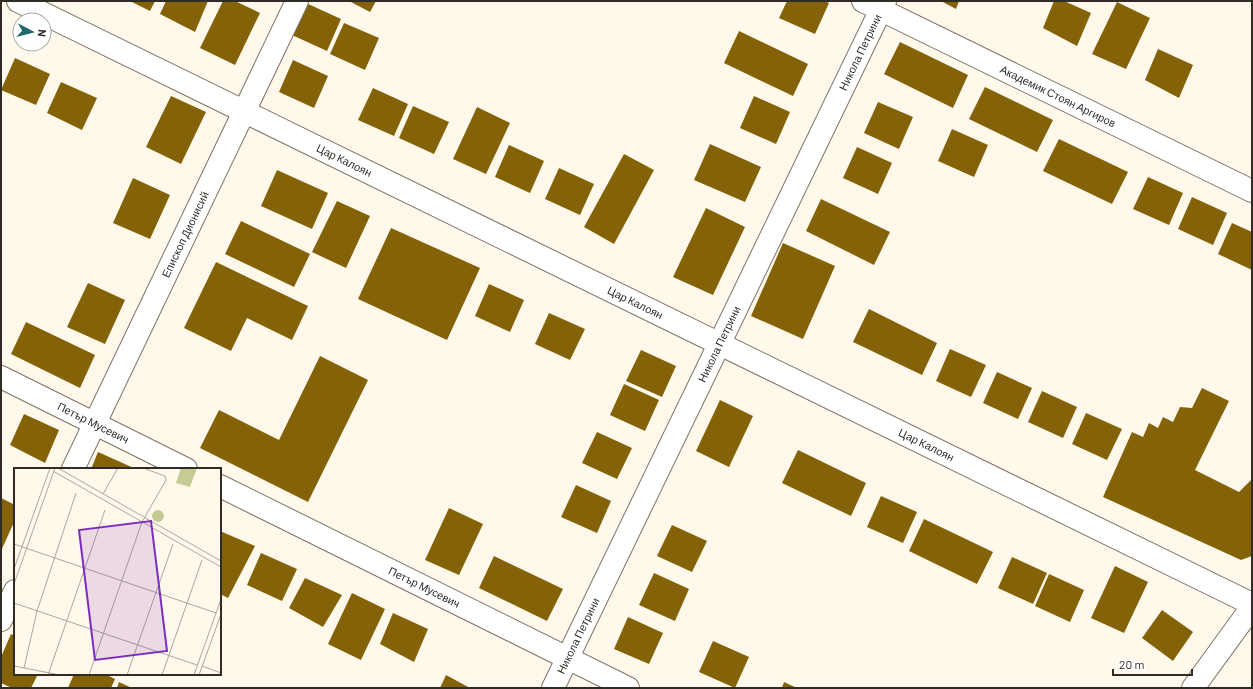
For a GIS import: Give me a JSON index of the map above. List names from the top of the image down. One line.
{"streets":{"street":["Никола Петрини","Академик Стоян Аргиров","Цар Калоян","Епископ Дионисий","Петър Мусевич"]},"crossings":[["Никола Петрини","Академик Стоян Аргиров"],["Никола Петрини","Цар Калоян"],["Никола Петрини","Петър Мусевич"],["Цар Калоян","Епископ Дионисий"],["Епископ Дионисий","Петър Мусевич"]],"scale_bar":"20 m","north":"right"}
